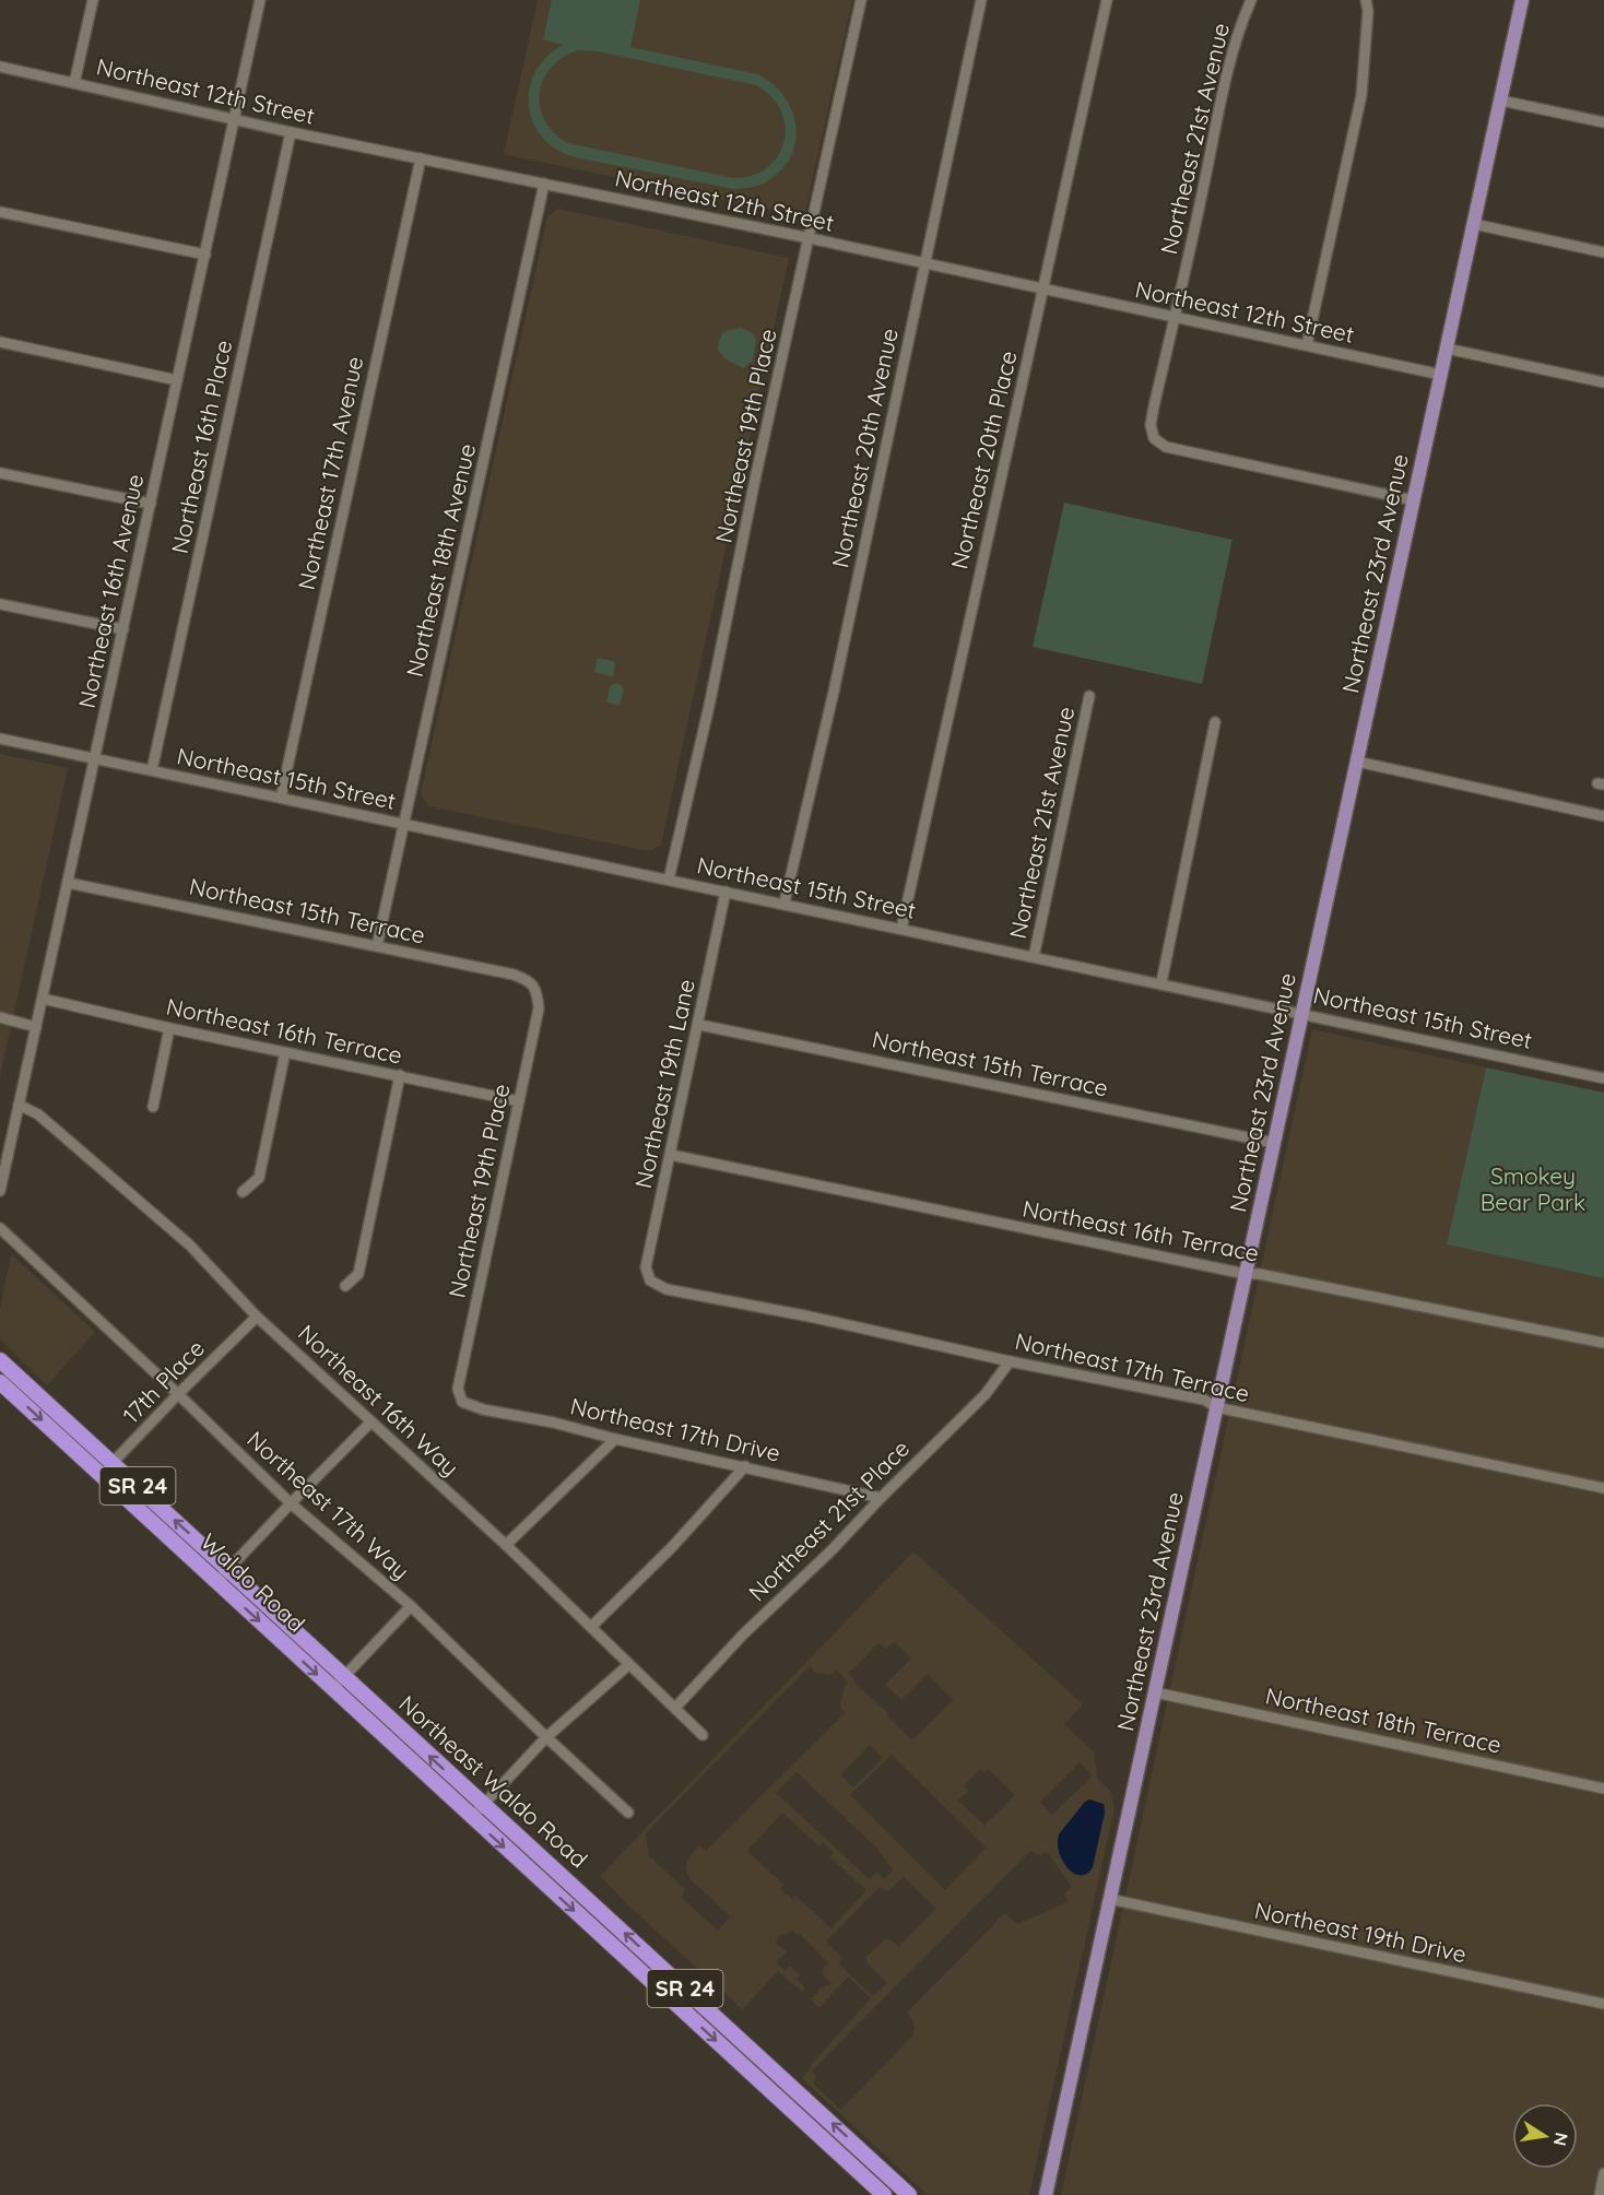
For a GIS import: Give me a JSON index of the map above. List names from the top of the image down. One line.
{"streets":{"highway":["SR 24","Waldo Road","Northeast Waldo Road"],"main road":["Northeast 23rd Avenue"],"street":["Northeast 12th Street","Northeast 21st Avenue","Northeast 19th Place","Northeast 16th Place","Northeast 20th Avenue","Northeast 20th Place","Northeast 17th Avenue","Northeast 18th Avenue","Northeast 16th Avenue","Northeast 15th Street","Northeast 15th Terrace","Northeast 16th Terrace","Northeast 19th Lane","Northeast 17th Terrace","17th Place","Northeast 16th Way","Northeast 17th Drive","Northeast 17th Way","Northeast 21st Place","Northeast 18th Terrace","Northeast 19th Drive"]},"crossings":[["Northeast 12th Street","Northeast 21st Avenue"],["Northeast 12th Street","Northeast 19th Place"],["Northeast 12th Street","Northeast 16th Place"],["Northeast 12th Street","Northeast 20th Avenue"],["Northeast 12th Street","Northeast 20th Place"],["Northeast 12th Street","Northeast 17th Avenue"],["Northeast 12th Street","Northeast 18th Avenue"],["Northeast 12th Street","Northeast 23rd Avenue"],["Northeast 12th Street","Northeast 16th Avenue"],["Northeast 21st Avenue","Northeast 23rd Avenue"],["Northeast 21st Avenue","Northeast 15th Street"],["Northeast 19th Place","Northeast 15th Street"],["Northeast 19th Place","Northeast 15th Terrace"],["Northeast 19th Place","Northeast 16th Terrace"],["Northeast 19th Place","Northeast 17th Drive"],["Northeast 16th Place","Northeast 15th Street"],["Northeast 20th Avenue","Northeast 15th Street"],["Northeast 20th Place","Northeast 15th Street"],["Northeast 17th Avenue","Northeast 15th Street"],["Northeast 18th Avenue","Northeast 15th Street"],["Northeast 18th Avenue","Northeast 15th Terrace"],["Northeast 23rd Avenue","Northeast 15th Street"],["Northeast 23rd Avenue","Northeast 15th Terrace"],["Northeast 23rd Avenue","Northeast 16th Terrace"],["Northeast 23rd Avenue","Northeast 17th Terrace"],["Northeast 23rd Avenue","Northeast 18th Terrace"],["Northeast 23rd Avenue","Northeast 19th Drive"],["Northeast 16th Avenue","Northeast 15th Street"],["Northeast 16th Avenue","Northeast 15th Terrace"],["Northeast 16th Avenue","Northeast 16th Terrace"],["Northeast 16th Avenue","Northeast 16th Way"],["Northeast 15th Street","Northeast 19th Lane"],["Northeast 15th Terrace","Northeast 19th Lane"],["Northeast 16th Terrace","Northeast 19th Lane"],["Northeast 19th Lane","Northeast 17th Terrace"],["Northeast 17th Terrace","Northeast 21st Place"],["17th Place","Northeast 16th Way"],["17th Place","Northeast 17th Way"],["17th Place","Waldo Road"],["17th Place","Northeast Waldo Road"],["Northeast 16th Way","Northeast 21st Place"],["Northeast 17th Drive","Northeast 21st Place"],["Waldo Road","Northeast Waldo Road"]],"one_way":["Waldo Road"],"parks":["Smokey Bear Park"],"north":"right"}
